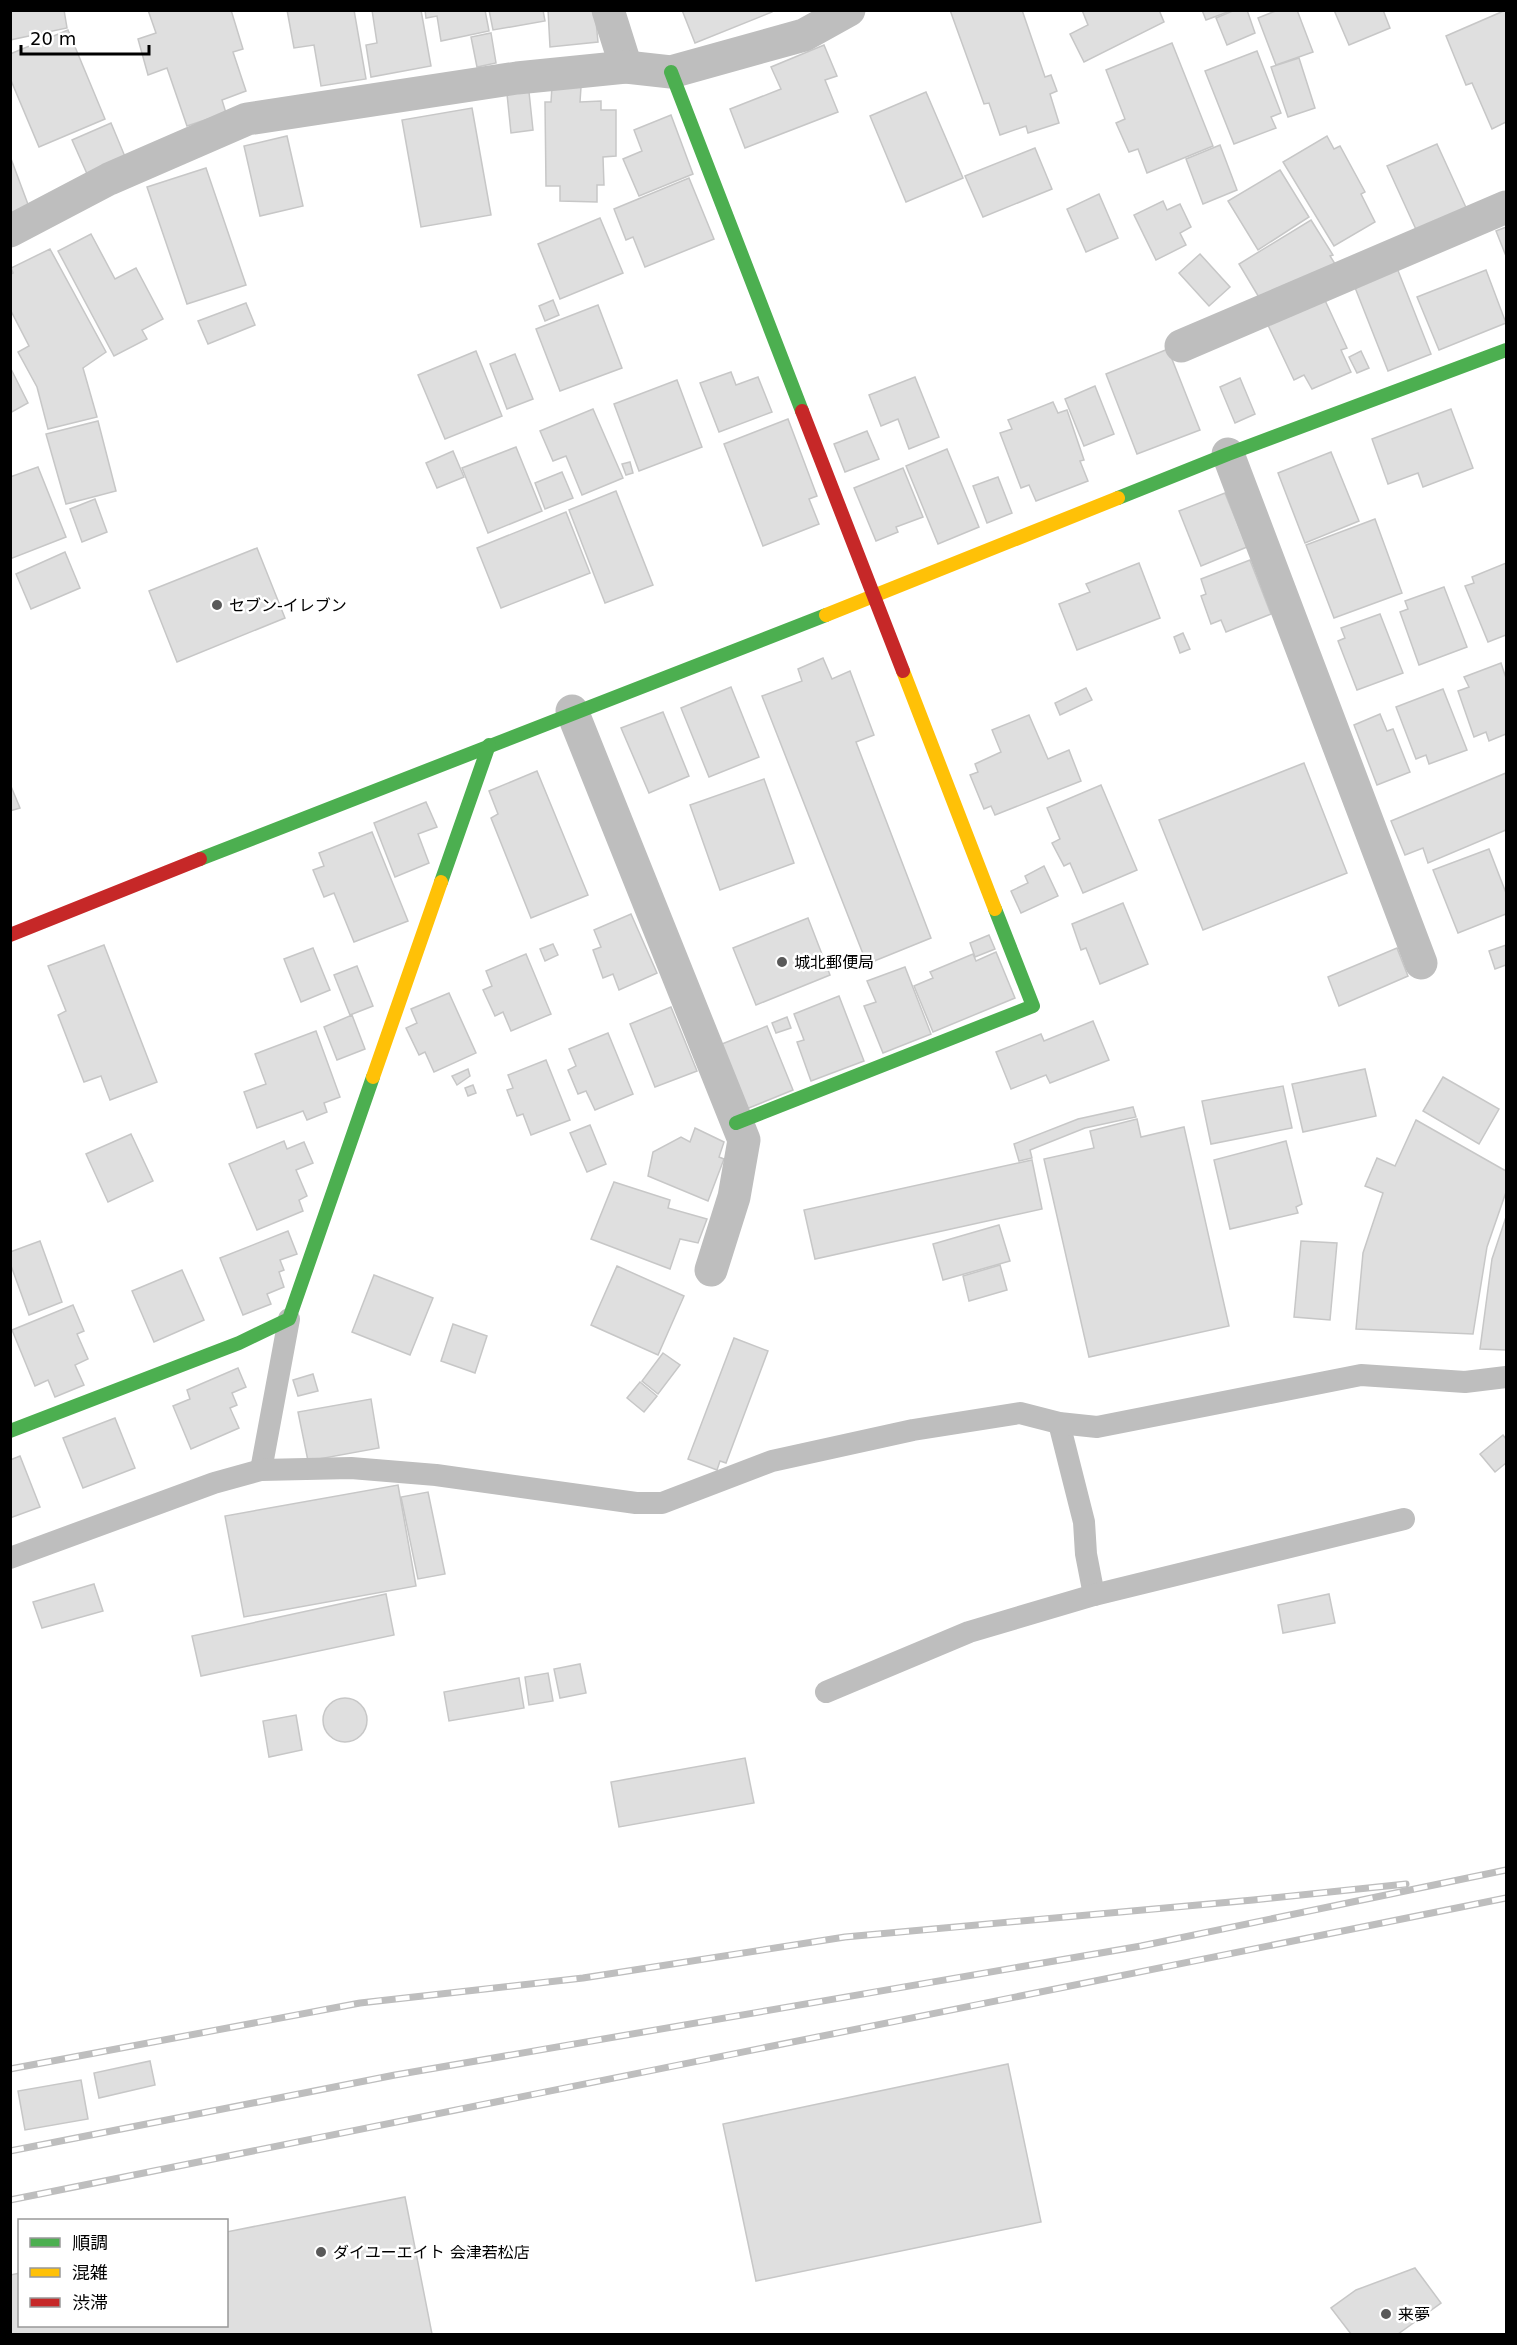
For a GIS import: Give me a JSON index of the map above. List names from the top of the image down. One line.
{"places":["セブン-イレブン","城北郵便局","ダイユーエイト 会津若松店","来夢"],"legend":["順調","混雑","渋滞"],"scale_bar":"20 m"}
